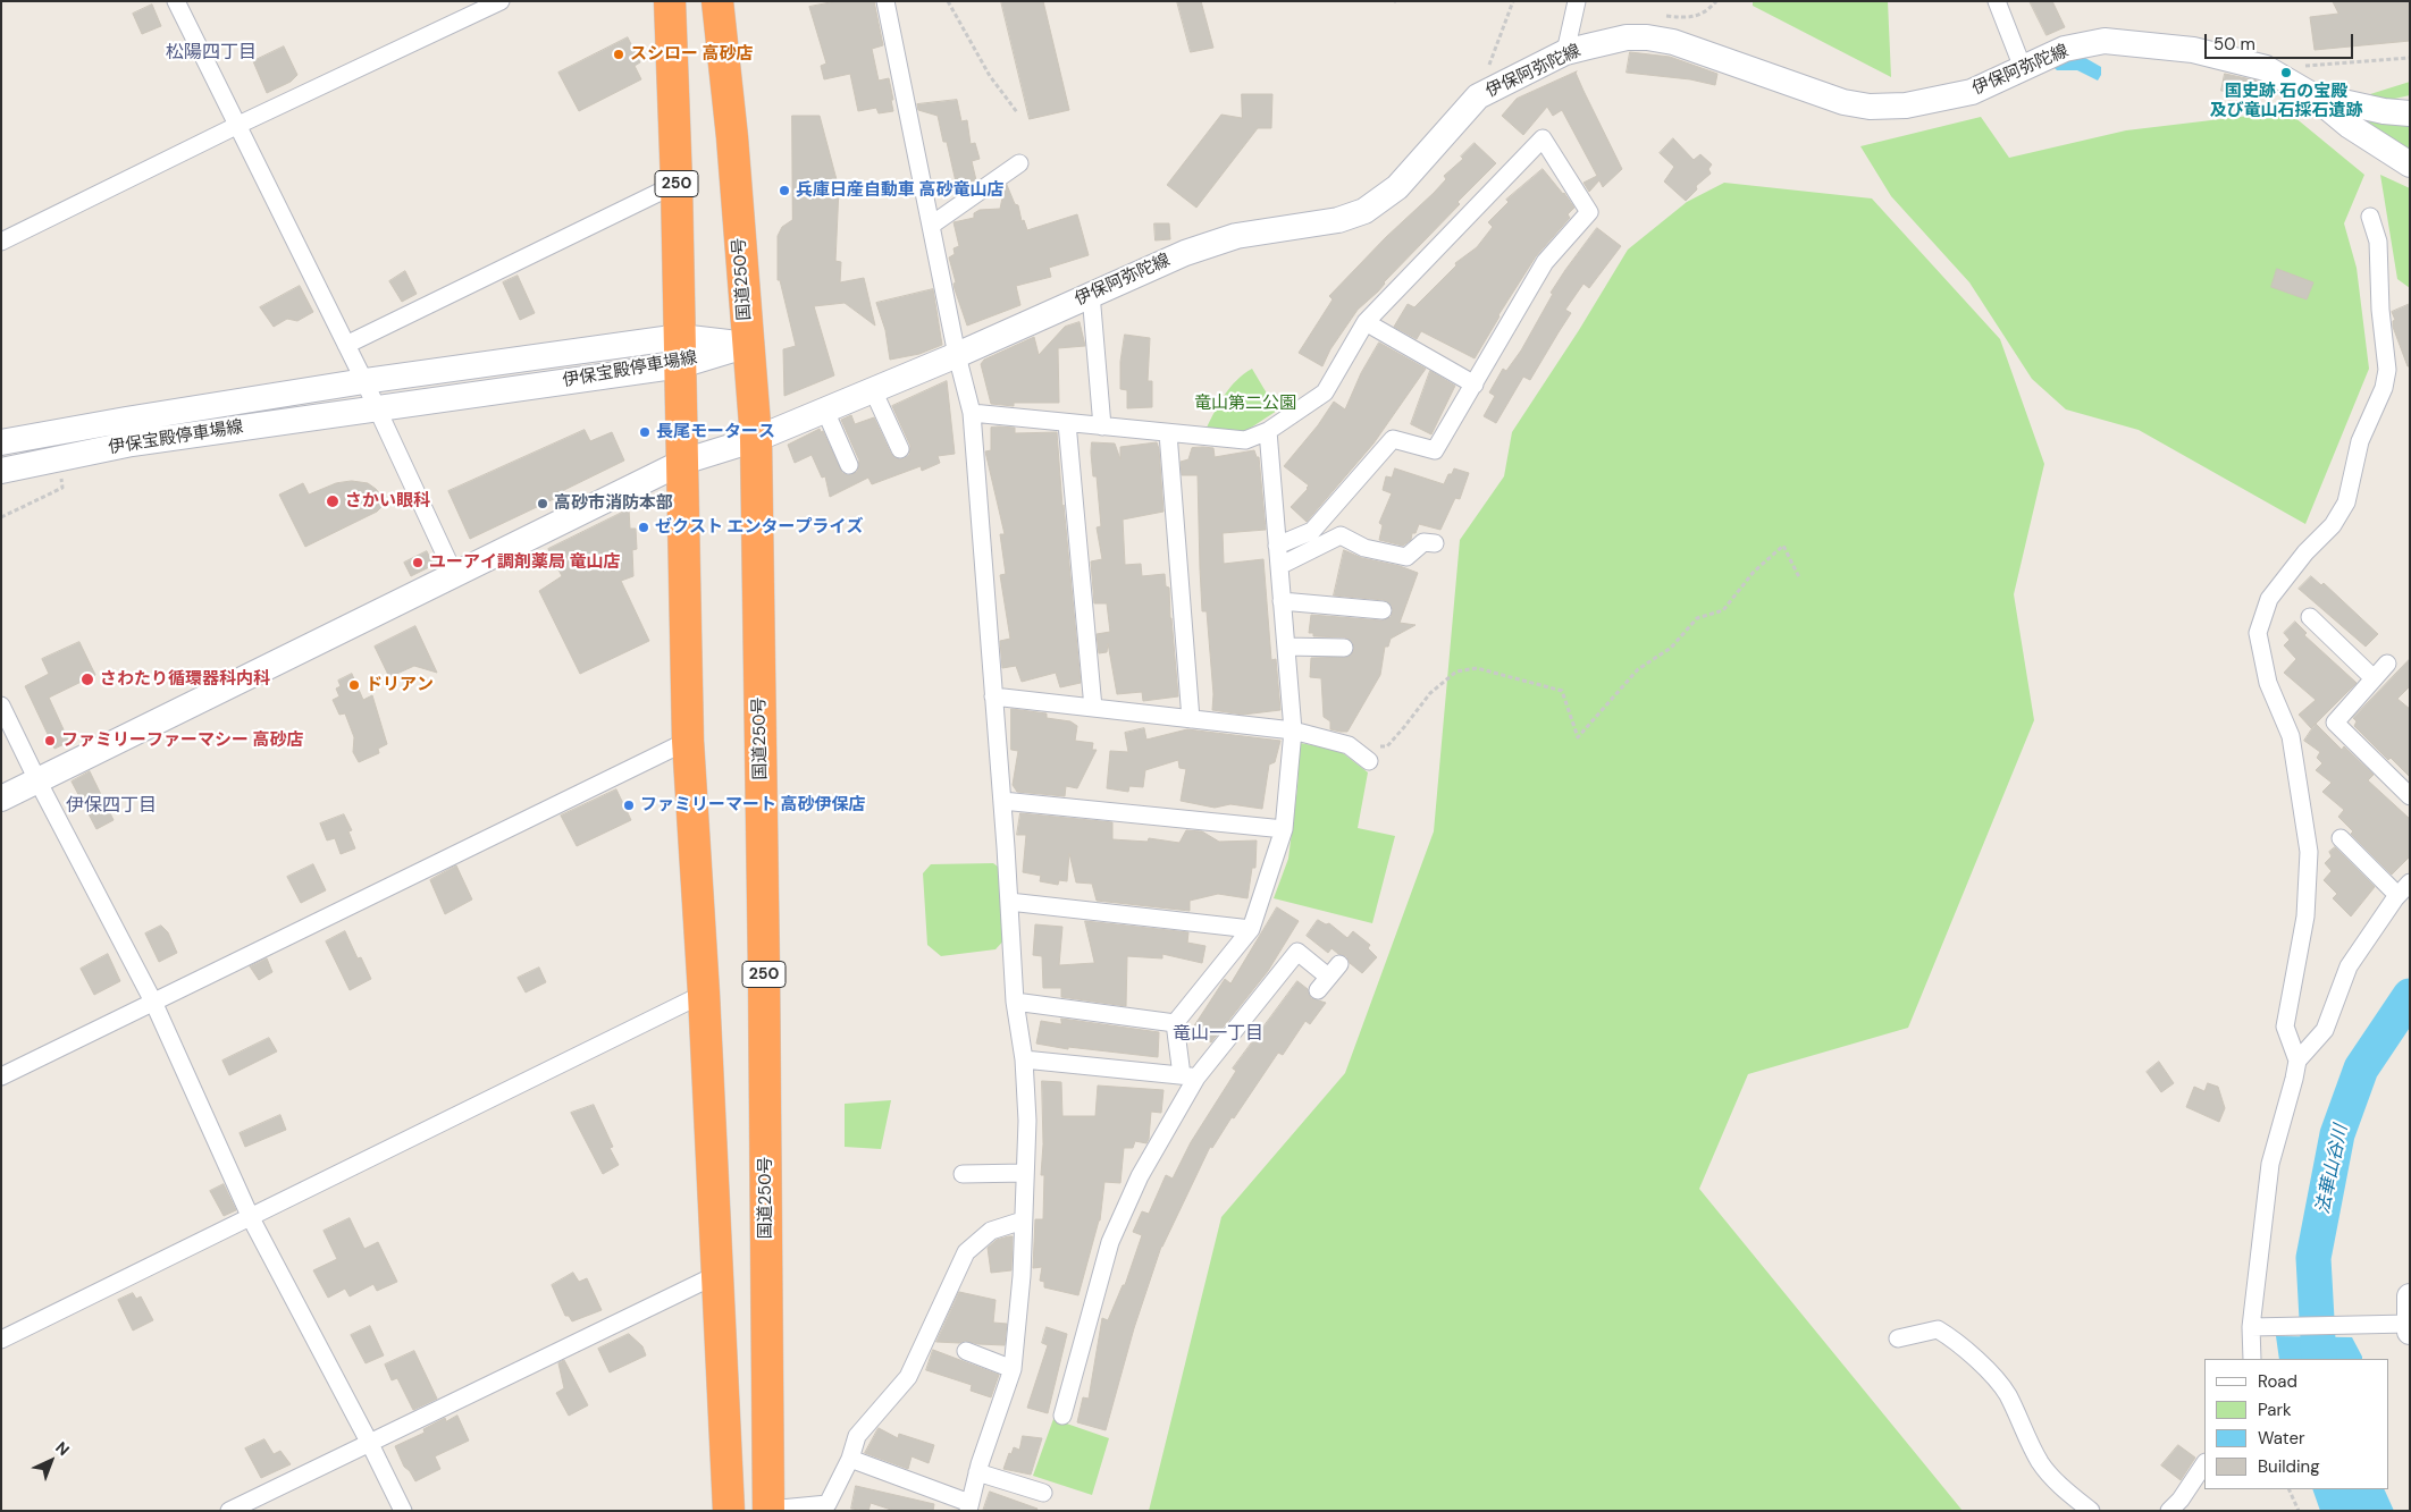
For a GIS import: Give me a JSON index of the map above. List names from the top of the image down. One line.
{"streets":{"highway":["250","国道250号"],"main road":["伊保阿弥陀線","伊保宝殿停車場線"]},"crossings":[["伊保阿弥陀線","250"],["伊保阿弥陀線","国道250号"],["250","伊保宝殿停車場線"],["国道250号","伊保宝殿停車場線"]],"districts":["松陽四丁目","伊保四丁目","竜山一丁目"],"water":["法華山谷川"],"parks":["竜山第二公園"],"places":["スシロー 高砂店","国史跡 石の宝殿 及び竜山石採石遺跡","兵庫日産自動車 高砂竜山店","長尾モータース","さかい眼科","高砂市消防本部","ゼクスト エンタープライズ","ユーアイ調剤薬局 竜山店","さわたり循環器科内科","ドリアン","ファミリーファーマシー 高砂店","ファミリーマート 高砂伊保店"],"legend":["Road","Park","Water","Building"],"scale_bar":"50 m","north":"top right"}
